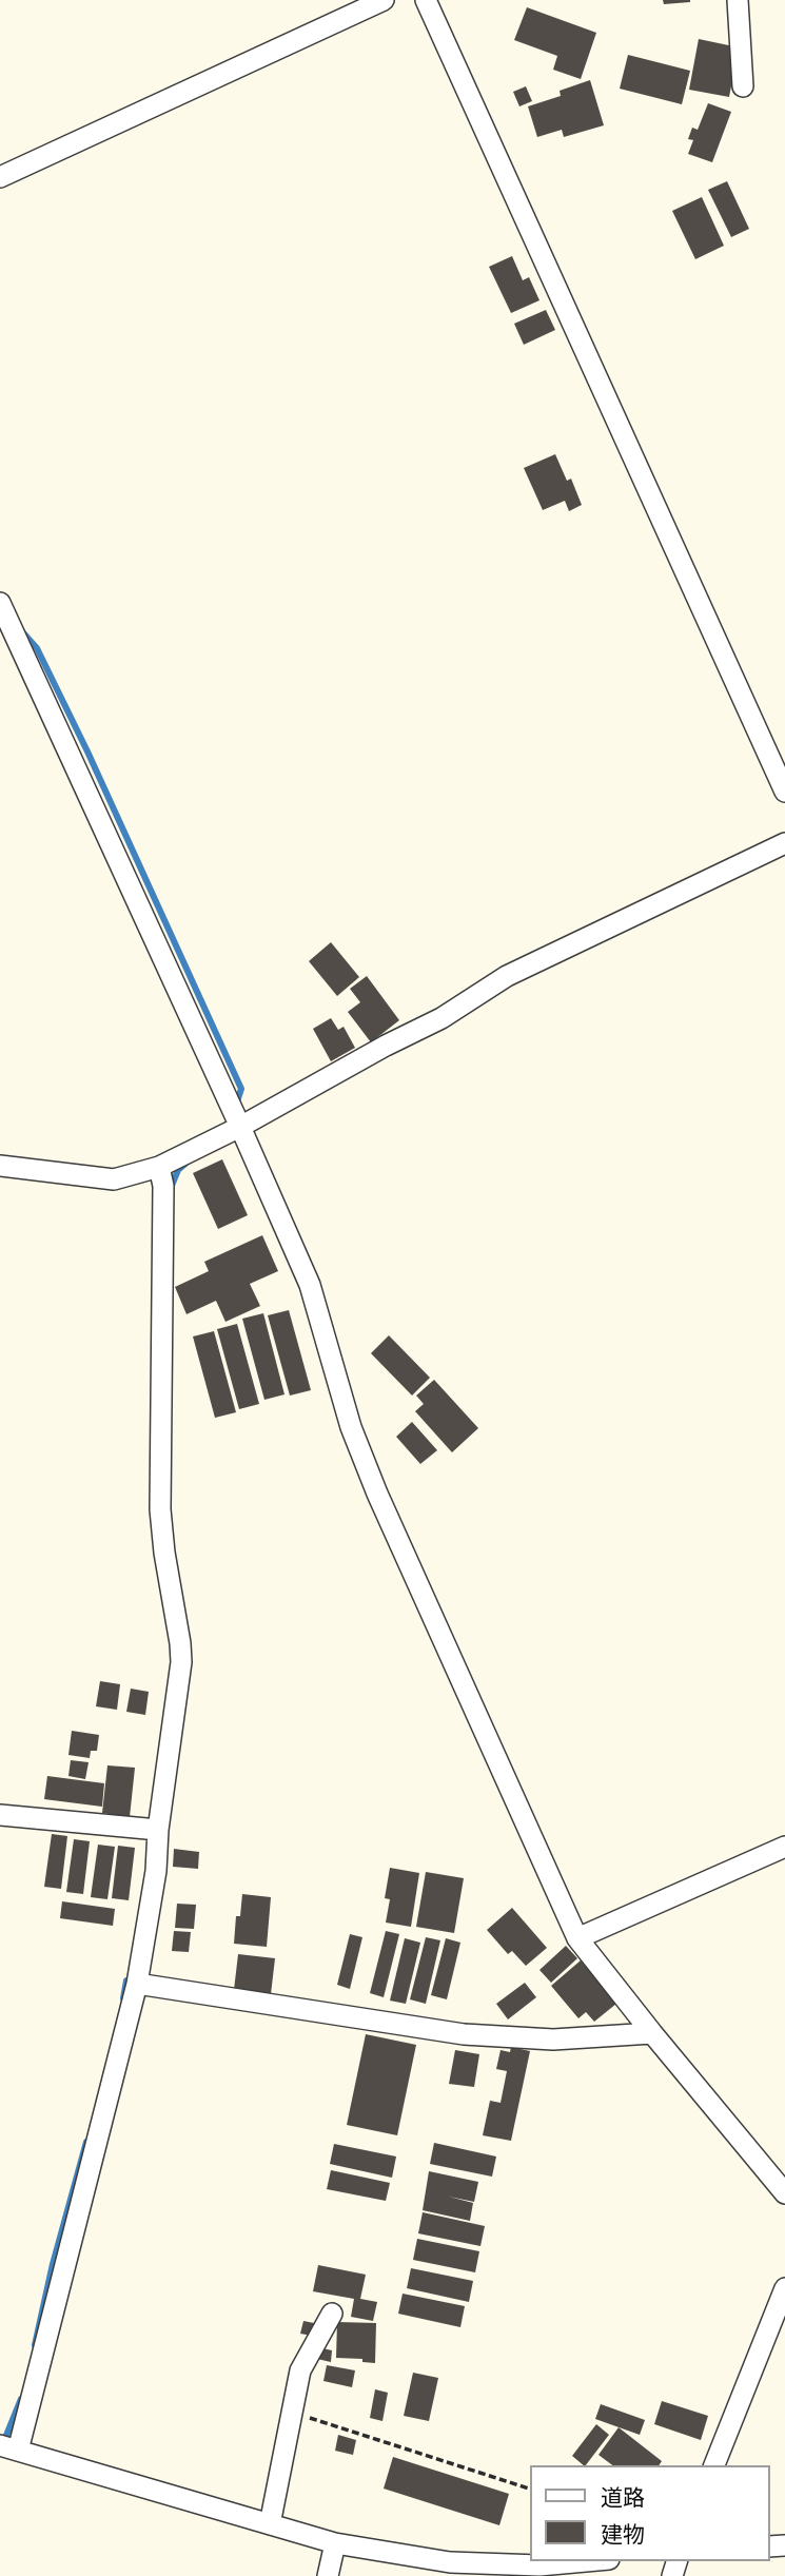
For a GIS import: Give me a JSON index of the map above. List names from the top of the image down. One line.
{"legend":["道路","建物"]}
